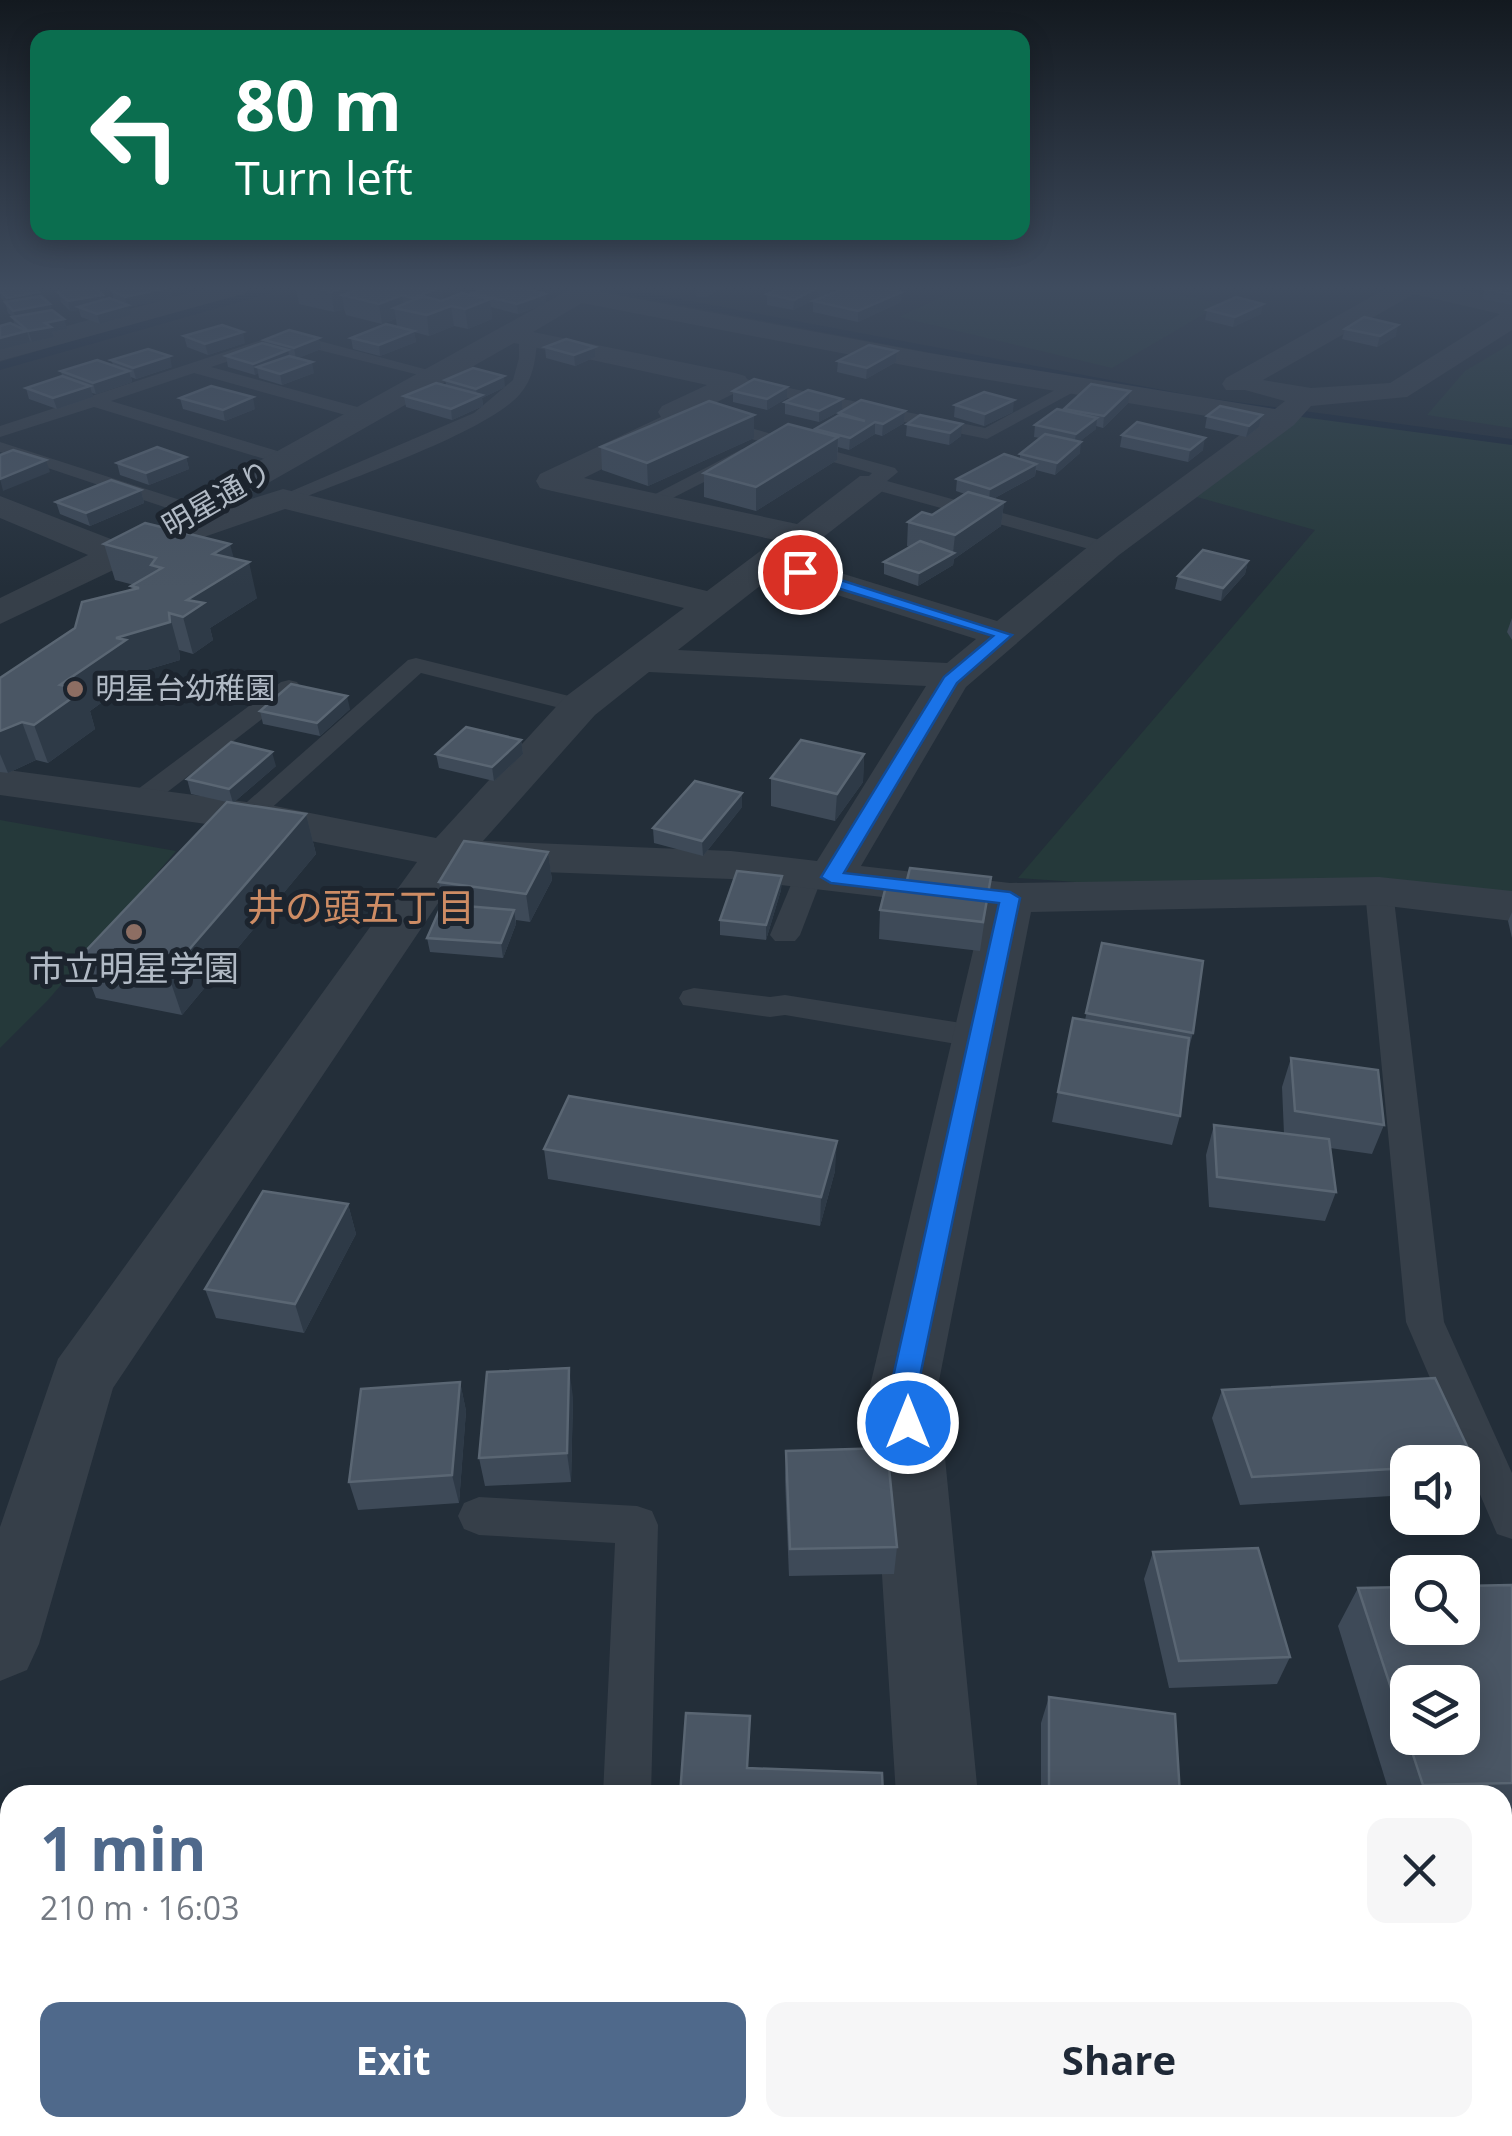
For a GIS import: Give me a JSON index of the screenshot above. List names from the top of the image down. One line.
{"streets":{"street":["明星通り"]},"districts":["井の頭五丁目"],"places":["明星台幼稚園","市立明星学園"],"page":{"turn":["80 m","Turn left"],"heading":["1 min","210 m · 16:03"],"buttons":["Exit","Share"]}}
